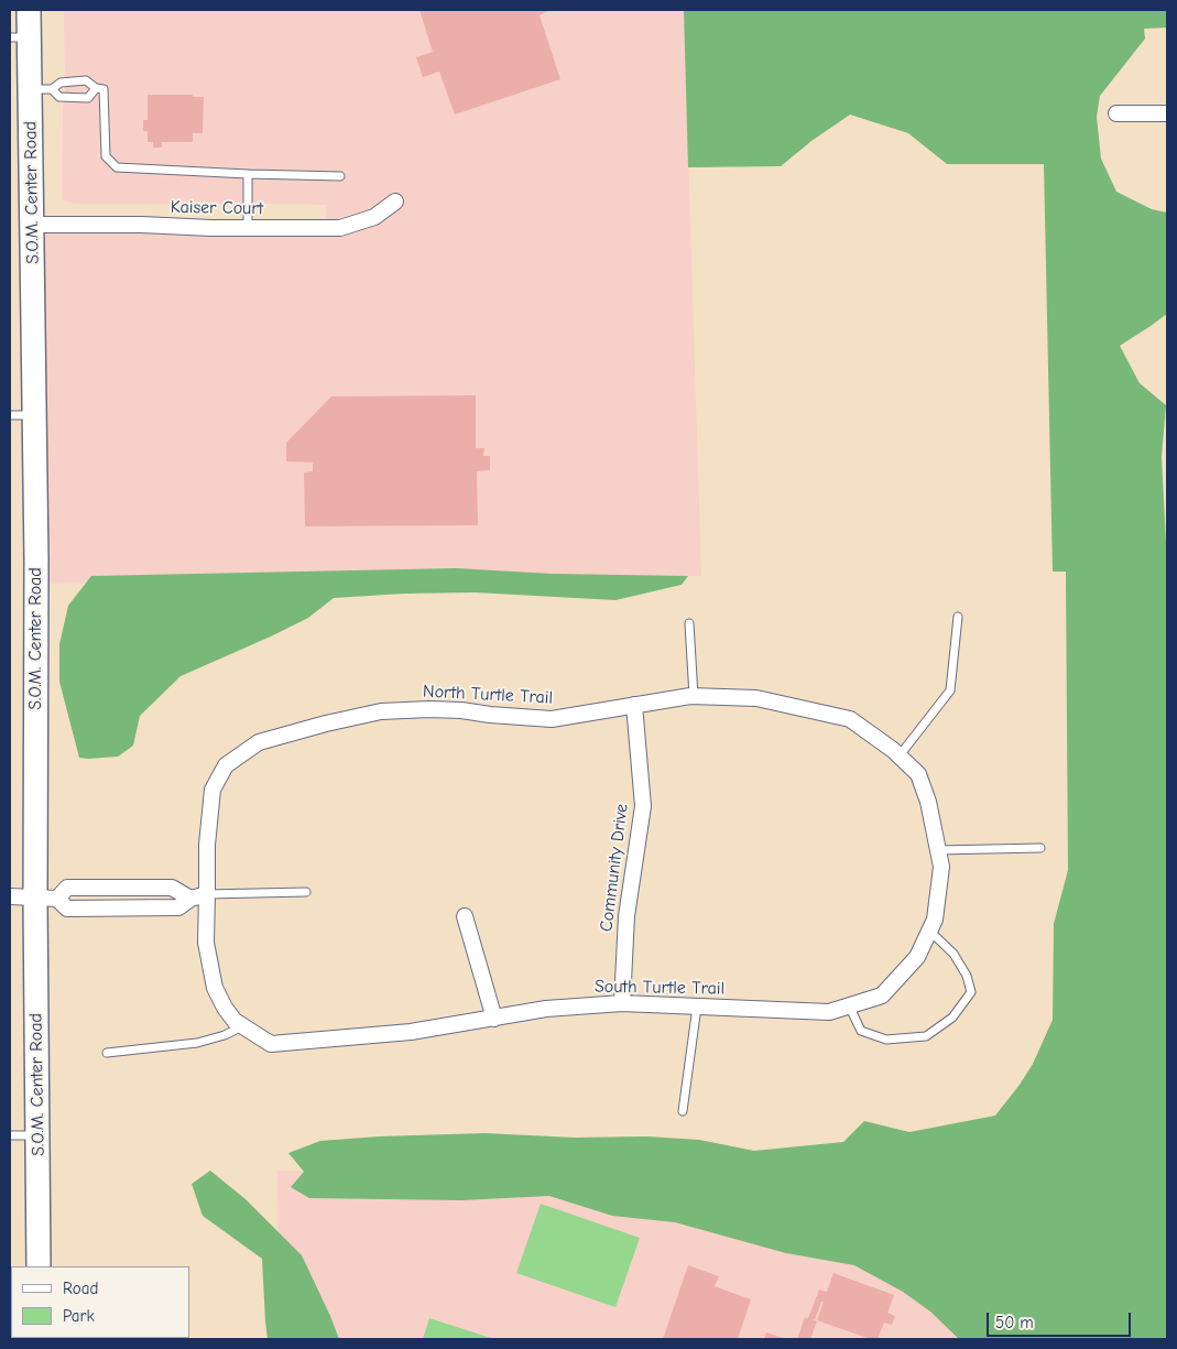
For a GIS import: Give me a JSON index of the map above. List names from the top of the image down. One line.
{"streets":{"main road":["S.O.M. Center Road"],"street":["Kaiser Court","North Turtle Trail","Community Drive","South Turtle Trail"]},"crossings":[["S.O.M. Center Road","Kaiser Court"],["North Turtle Trail","Community Drive"],["North Turtle Trail","South Turtle Trail"],["Community Drive","South Turtle Trail"]],"legend":["Road","Park"],"scale_bar":"50 m"}
